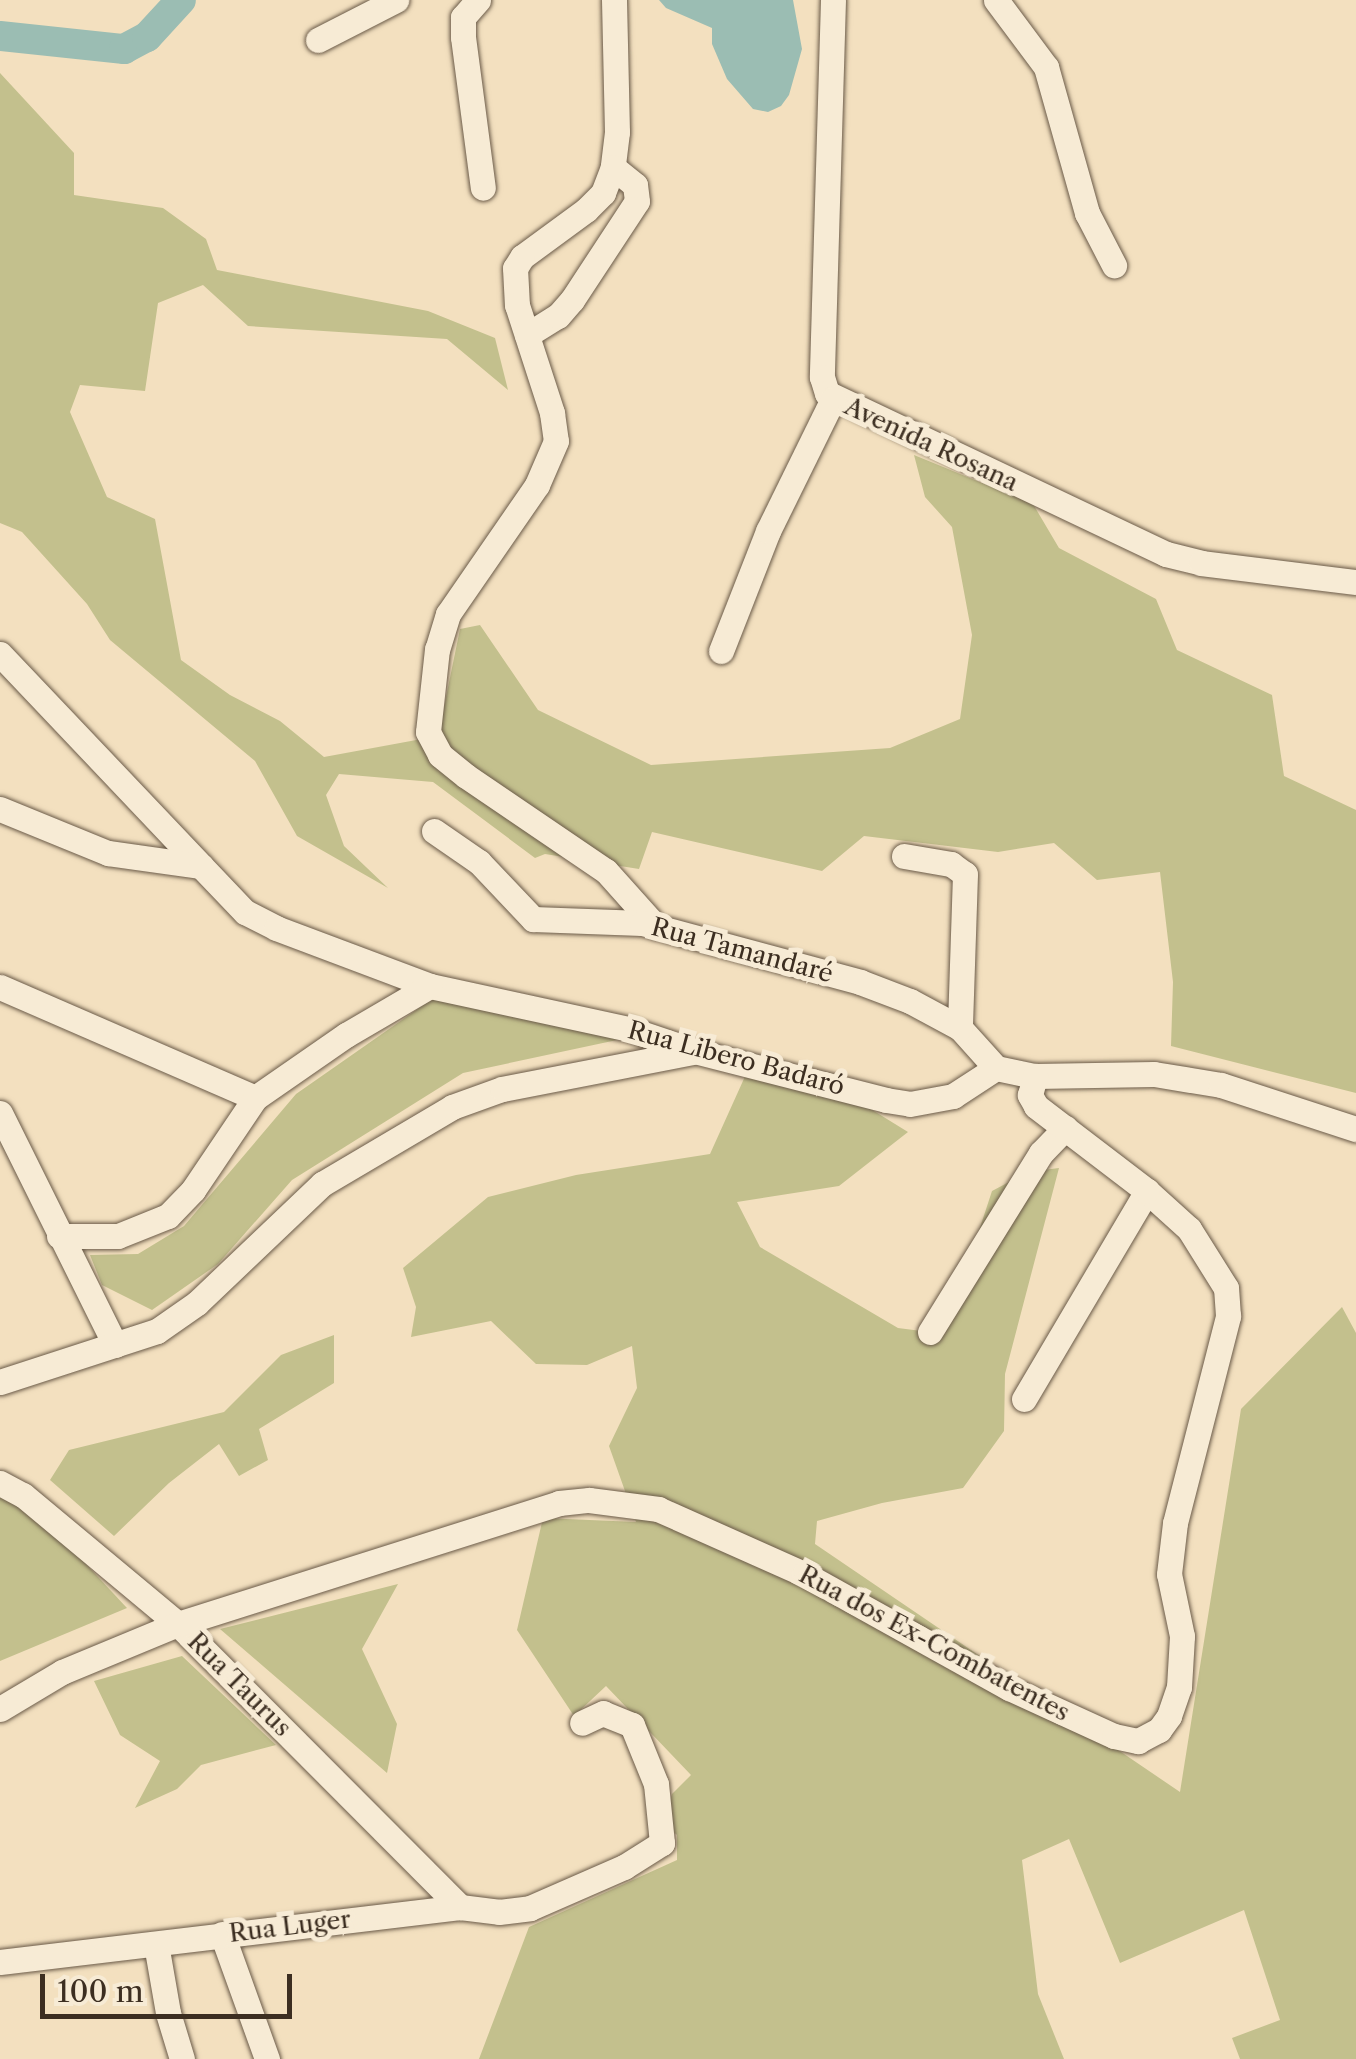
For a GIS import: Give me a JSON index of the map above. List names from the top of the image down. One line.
{"streets":{"street":["Avenida Rosana","Rua Tamandaré","Rua Libero Badaró","Rua dos Ex-Combatentes","Rua Taurus","Rua Luger"]},"crossings":[["Rua Tamandaré","Rua Libero Badaró"],["Rua dos Ex-Combatentes","Rua Taurus"],["Rua Taurus","Rua Luger"]],"scale_bar":"100 m"}
